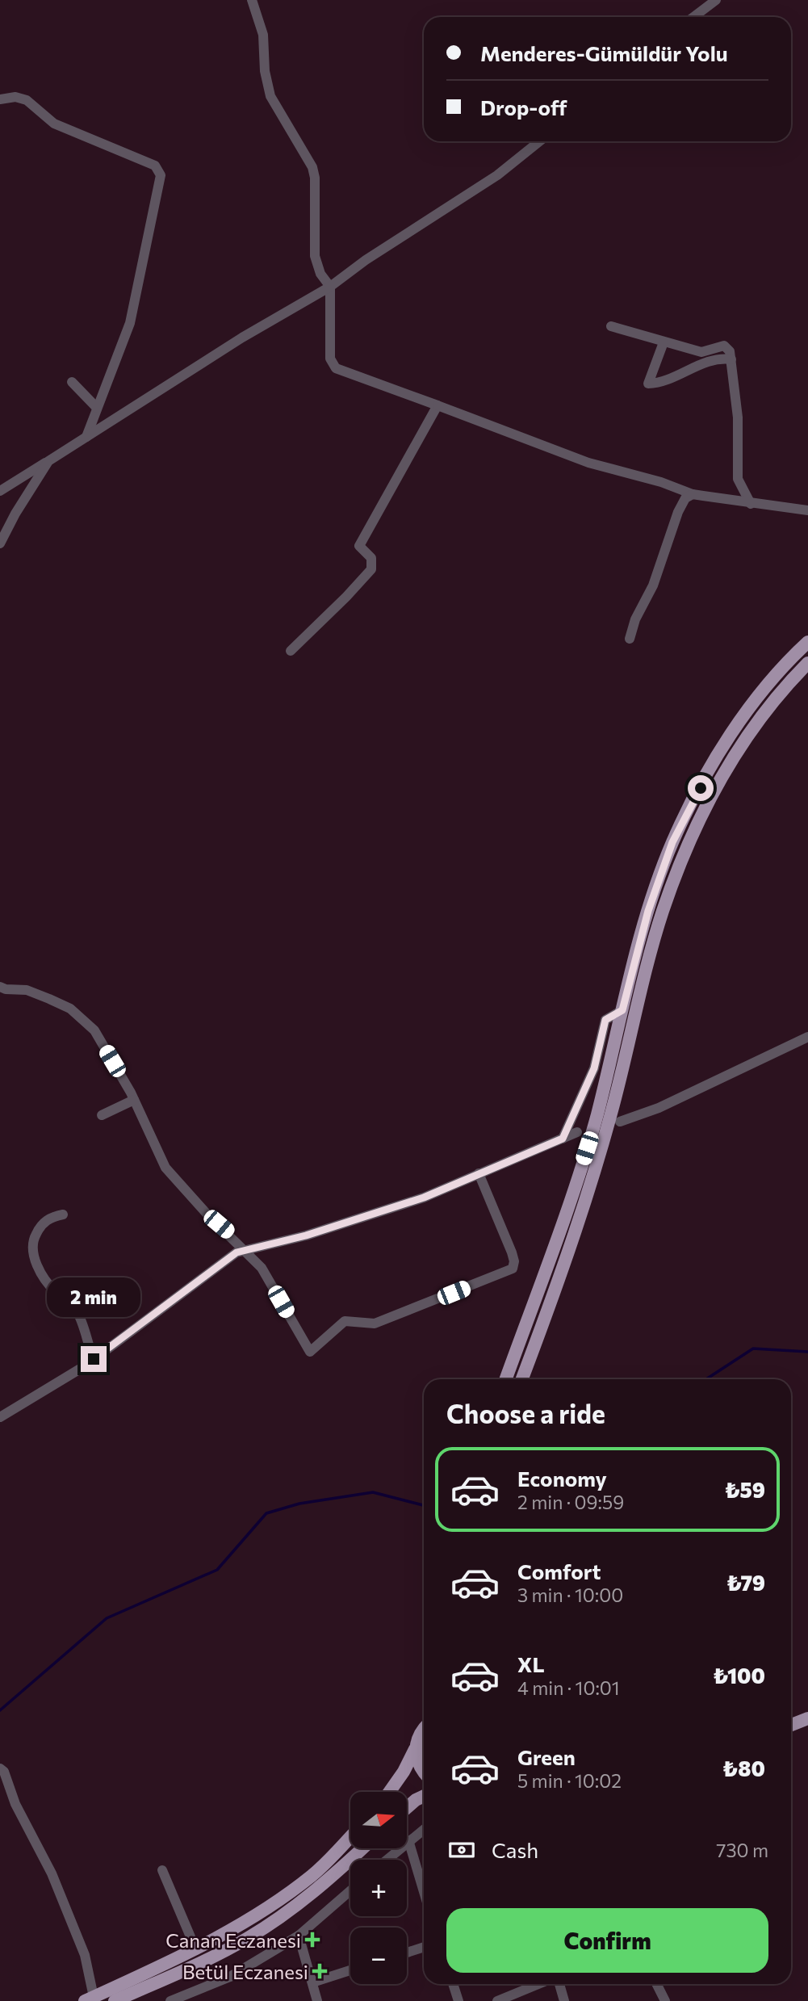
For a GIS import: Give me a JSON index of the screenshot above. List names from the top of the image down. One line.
{"places":{"health":["Canan Eczanesi","Betül Eczanesi"]},"north":"right","page":{"banner":["Menderes-Gümüldür Yolu","Drop-off"],"bubble":"2 min","heading":"Choose a ride","list":[{"name":"Economy","note":"2 min · 09:59","value":"₺59"},{"name":"Comfort","note":"3 min · 10:00","value":"₺79"},{"name":"XL","note":"4 min · 10:01","value":"₺100"},{"name":"Green","note":"5 min · 10:02","value":"₺80"}],"map_buttons":["+","−"],"pay":["Cash","730 m"],"buttons":"Confirm"}}
